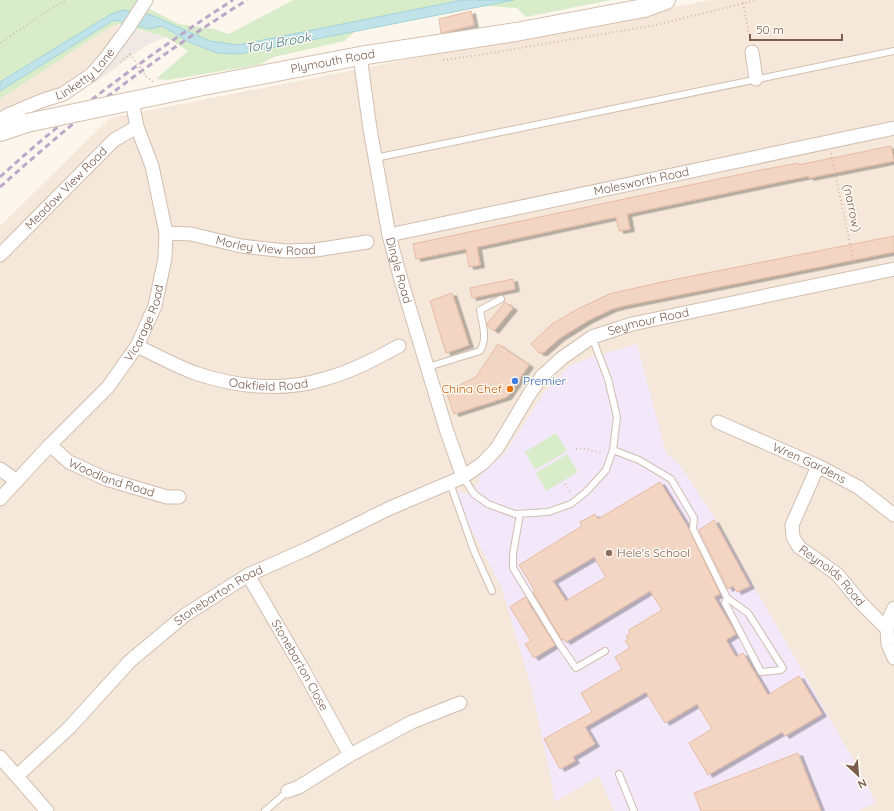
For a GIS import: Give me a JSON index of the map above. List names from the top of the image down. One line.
{"streets":{"main road":["Plymouth Road"],"street":["Linketty Lane","Molesworth Road","Meadow View Road","Morley View Road","Dingle Road","Vicarage Road","Seymour Road","Oakfield Road","Wren Gardens","Woodland Road","Reynolds Road","Stonebarton Road","Stonebarton Close"],"path":["(narrow)"]},"crossings":[["Plymouth Road","Dingle Road"],["Plymouth Road","Vicarage Road"],["Molesworth Road","(narrow)"],["Molesworth Road","Dingle Road"],["Meadow View Road","Vicarage Road"],["(narrow)","Seymour Road"],["Morley View Road","Vicarage Road"],["Dingle Road","Seymour Road"],["Dingle Road","Stonebarton Road"],["Vicarage Road","Oakfield Road"],["Vicarage Road","Woodland Road"],["Seymour Road","Stonebarton Road"],["Wren Gardens","Reynolds Road"],["Stonebarton Road","Stonebarton Close"]],"water":["Tory Brook"],"places":["Premier","China Chef","Hele's School"],"scale_bar":"50 m","north":"bottom right"}
